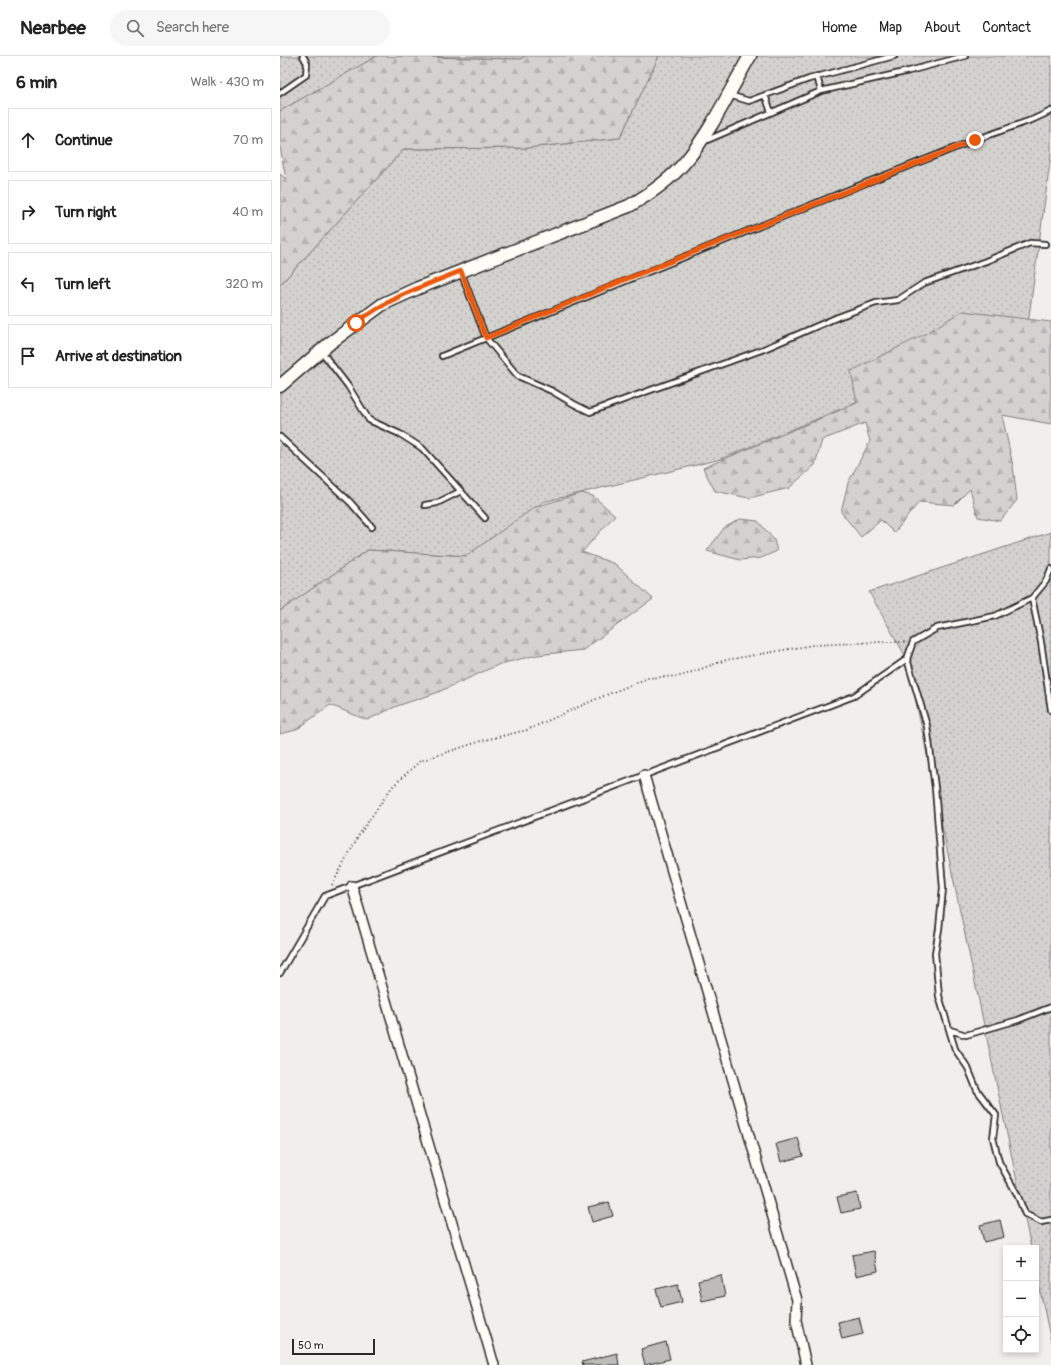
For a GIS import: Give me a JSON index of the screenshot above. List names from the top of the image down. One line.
{"scale_bar":"50 m","page":{"header":"Nearbee","search":"Search here","nav":["Home","Map","About","Contact"],"heading":["6 min","Walk · 430 m"],"list":[["Continue","70 m"],["Turn right","40 m"],["Turn left","320 m"],"Arrive at destination"],"map_buttons":["+","−"],"scale":"50 m"}}
